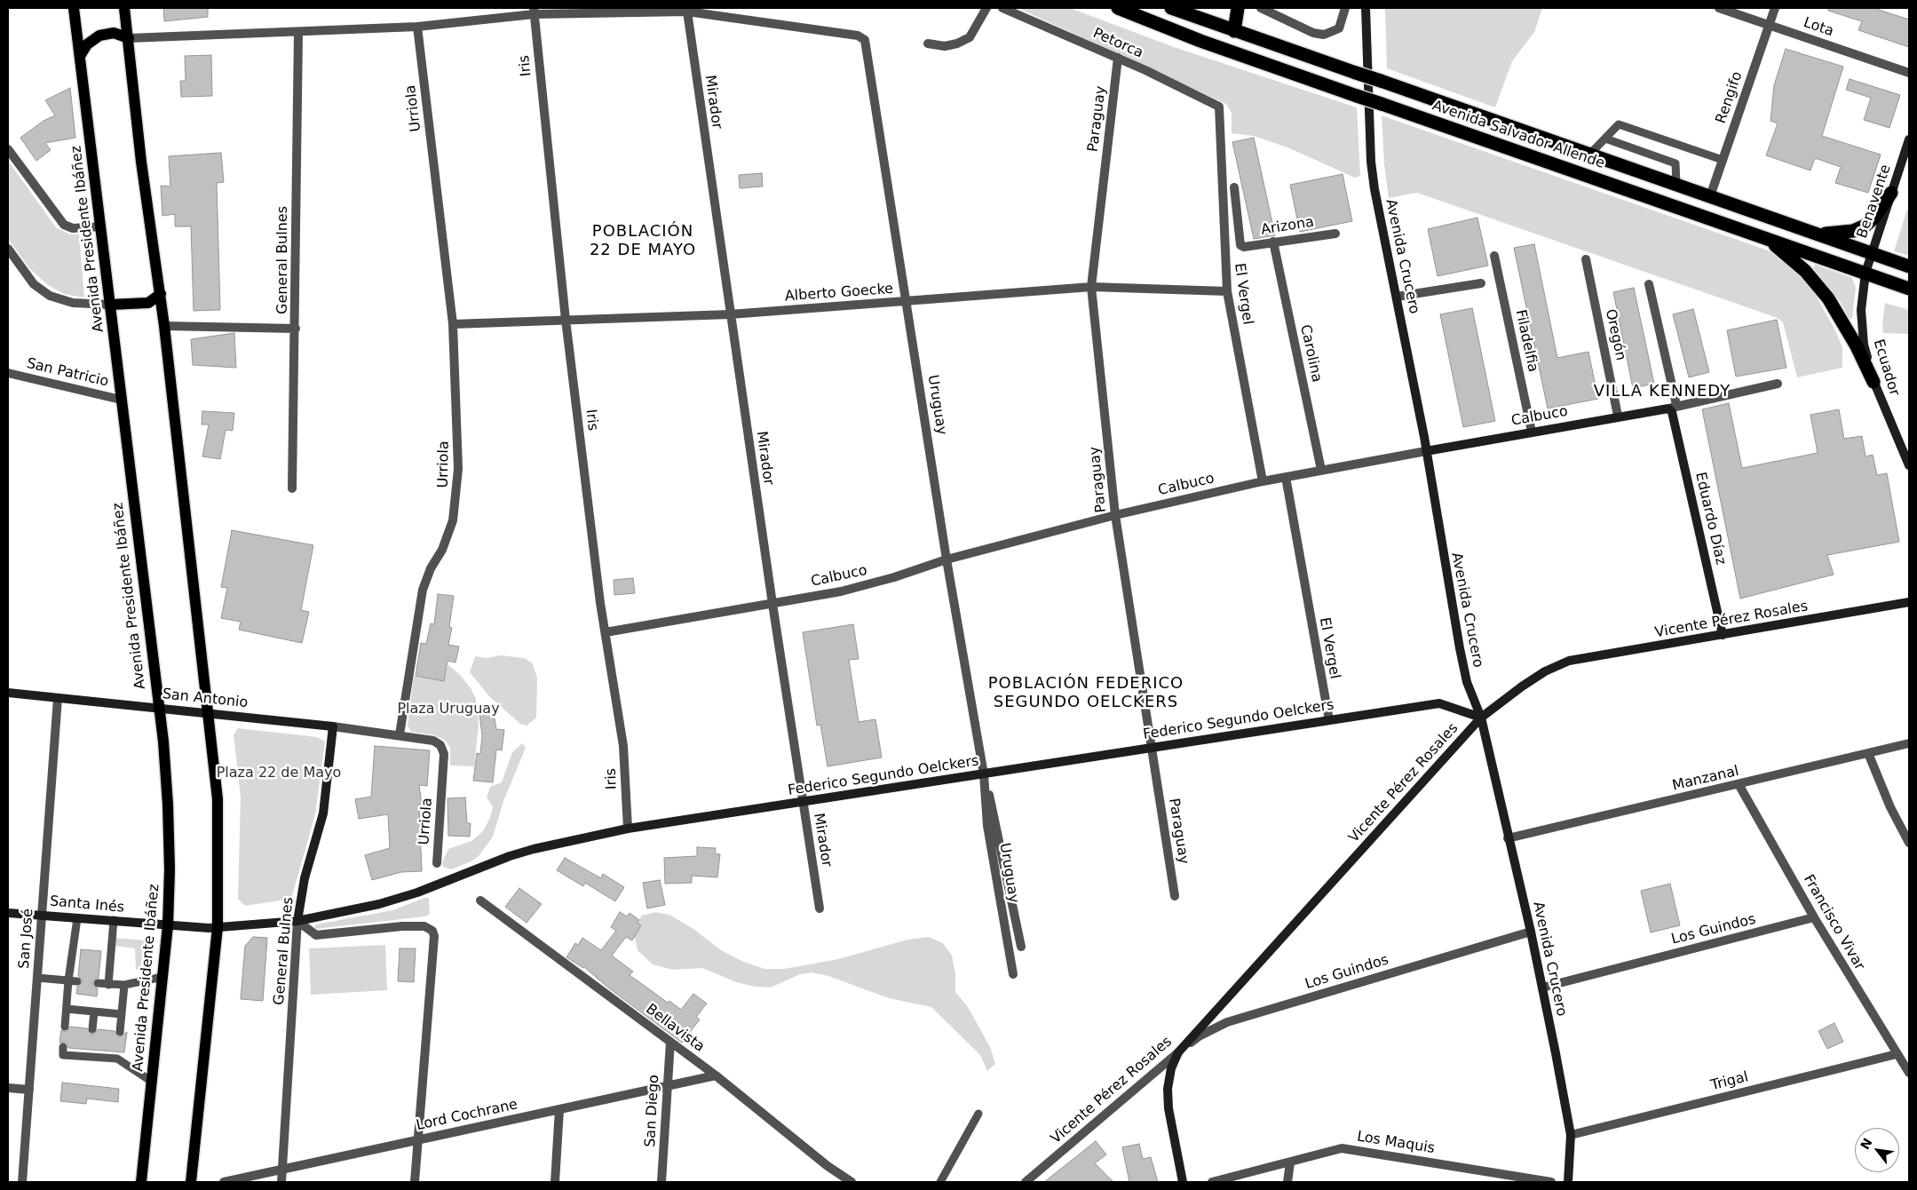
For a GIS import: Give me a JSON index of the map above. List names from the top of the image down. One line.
{"streets":{"highway":["Avenida Salvador Allende"],"main road":["Benavente","Avenida Presidente Ibáñez","Avenida Crucero","General Bulnes","Ecuador","Calbuco","Eduardo Díaz","Vicente Pérez Rosales","San Antonio","Federico Segundo Oelckers","Santa Inés"],"street":["Lota","Petorca","Iris","Rengifo","Mirador","Urriola","Paraguay","Arizona","Alberto Goecke","El Vergel","Oregón","Filadelfia","Carolina","San Patricio","Uruguay","Manzanal","Francisco Vivar","Los Guindos","San José","Bellavista","Trigal","San Diego","Lord Cochrane","Los Maquis"]},"crossings":[["Lota","Rengifo"],["Petorca","Paraguay"],["Petorca","El Vergel"],["Iris","Alberto Goecke"],["Iris","Calbuco"],["Iris","Federico Segundo Oelckers"],["Rengifo","Avenida Salvador Allende"],["Mirador","Alberto Goecke"],["Mirador","Uruguay"],["Mirador","Calbuco"],["Mirador","Federico Segundo Oelckers"],["Urriola","Alberto Goecke"],["Urriola","San Antonio"],["Paraguay","Alberto Goecke"],["Paraguay","Calbuco"],["Paraguay","Federico Segundo Oelckers"],["Avenida Salvador Allende","Benavente"],["Avenida Salvador Allende","Ecuador"],["Benavente","Ecuador"],["Arizona","Carolina"],["Avenida Presidente Ibáñez","San Patricio"],["Avenida Presidente Ibáñez","San Antonio"],["Avenida Presidente Ibáñez","Santa Inés"],["Avenida Crucero","Calbuco"],["Avenida Crucero","Vicente Pérez Rosales"],["Avenida Crucero","Federico Segundo Oelckers"],["Avenida Crucero","Manzanal"],["Avenida Crucero","Los Guindos"],["Avenida Crucero","Trigal"],["General Bulnes","San Antonio"],["General Bulnes","Federico Segundo Oelckers"],["General Bulnes","Lord Cochrane"],["Alberto Goecke","El Vergel"],["Alberto Goecke","Uruguay"],["El Vergel","Calbuco"],["El Vergel","Federico Segundo Oelckers"],["Oregón","Calbuco"],["Filadelfia","Calbuco"],["Carolina","Calbuco"],["Uruguay","Calbuco"],["Uruguay","Federico Segundo Oelckers"],["Calbuco","Eduardo Díaz"],["Eduardo Díaz","Vicente Pérez Rosales"],["Vicente Pérez Rosales","Federico Segundo Oelckers"],["Vicente Pérez Rosales","Los Guindos"],["San Antonio","San José"],["Federico Segundo Oelckers","Santa Inés"],["Manzanal","Francisco Vivar"],["Santa Inés","San José"],["Francisco Vivar","Los Guindos"],["Francisco Vivar","Trigal"],["Bellavista","San Diego"],["Bellavista","Lord Cochrane"],["San Diego","Lord Cochrane"]],"districts":["POBLACIÓN 22 DE MAYO","VILLA KENNEDY","POBLACIÓN FEDERICO SEGUNDO OELCKERS"],"parks":["Plaza Uruguay","Plaza 22 de Mayo"],"north":"top left"}
